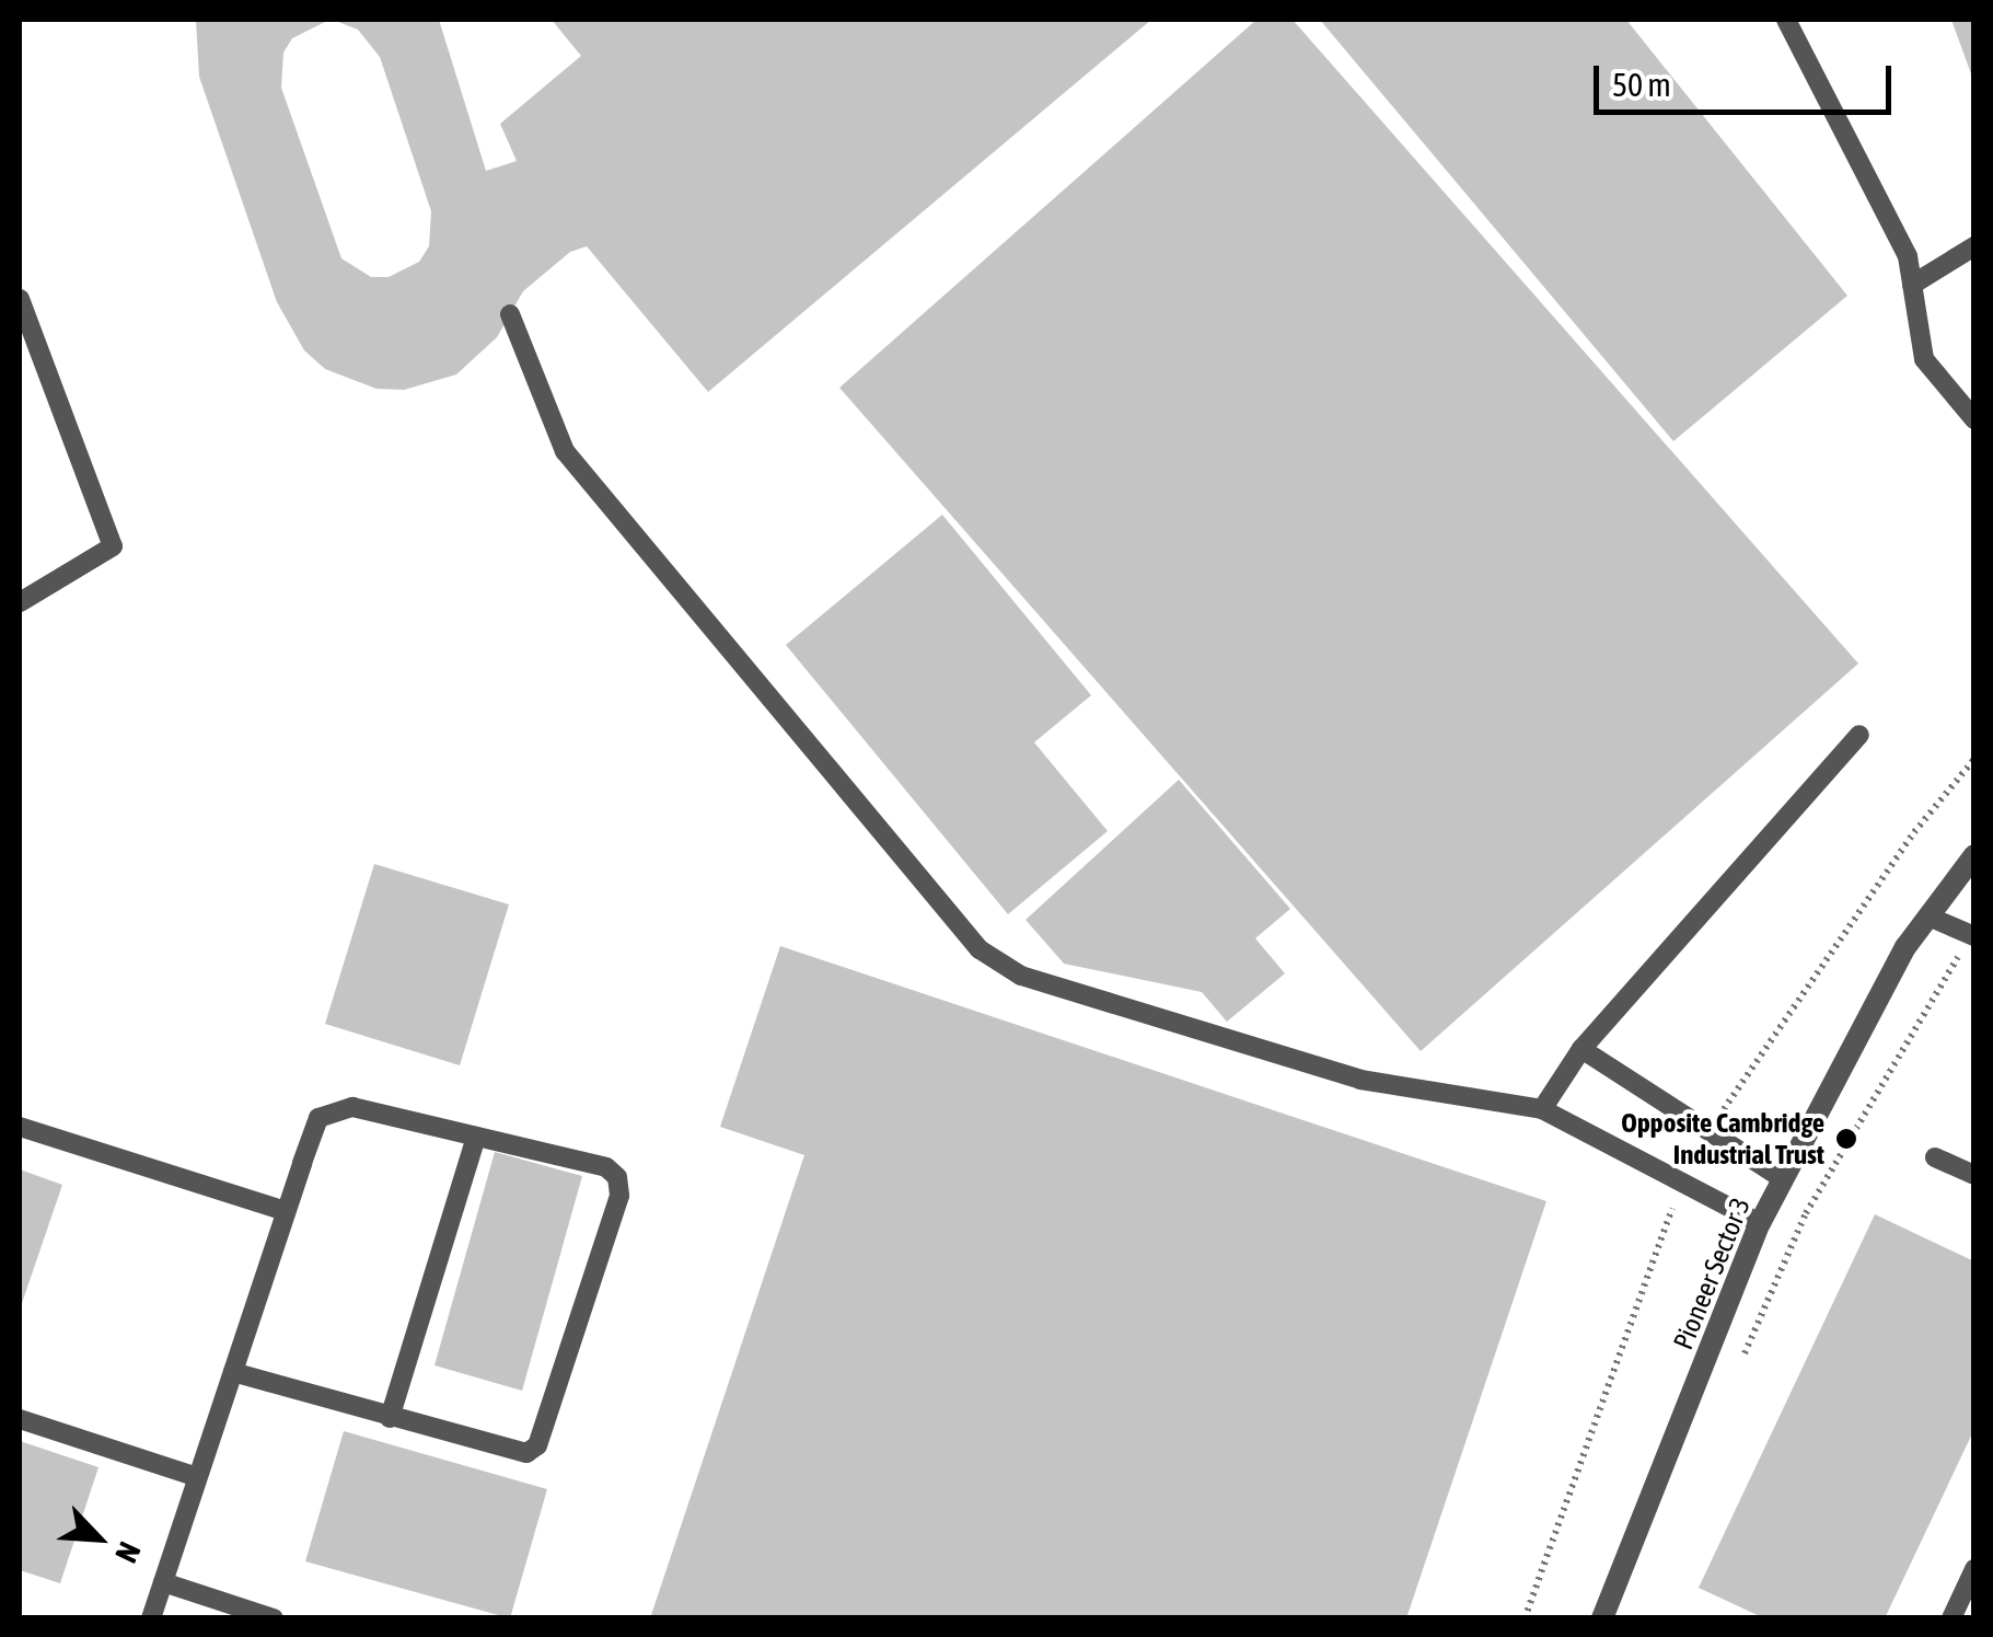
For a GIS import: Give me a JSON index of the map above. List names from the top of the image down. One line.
{"streets":{"street":["Pioneer Sector 3"]},"places":["Opposite Cambridge Industrial Trust"],"scale_bar":"50 m","north":"bottom right"}
